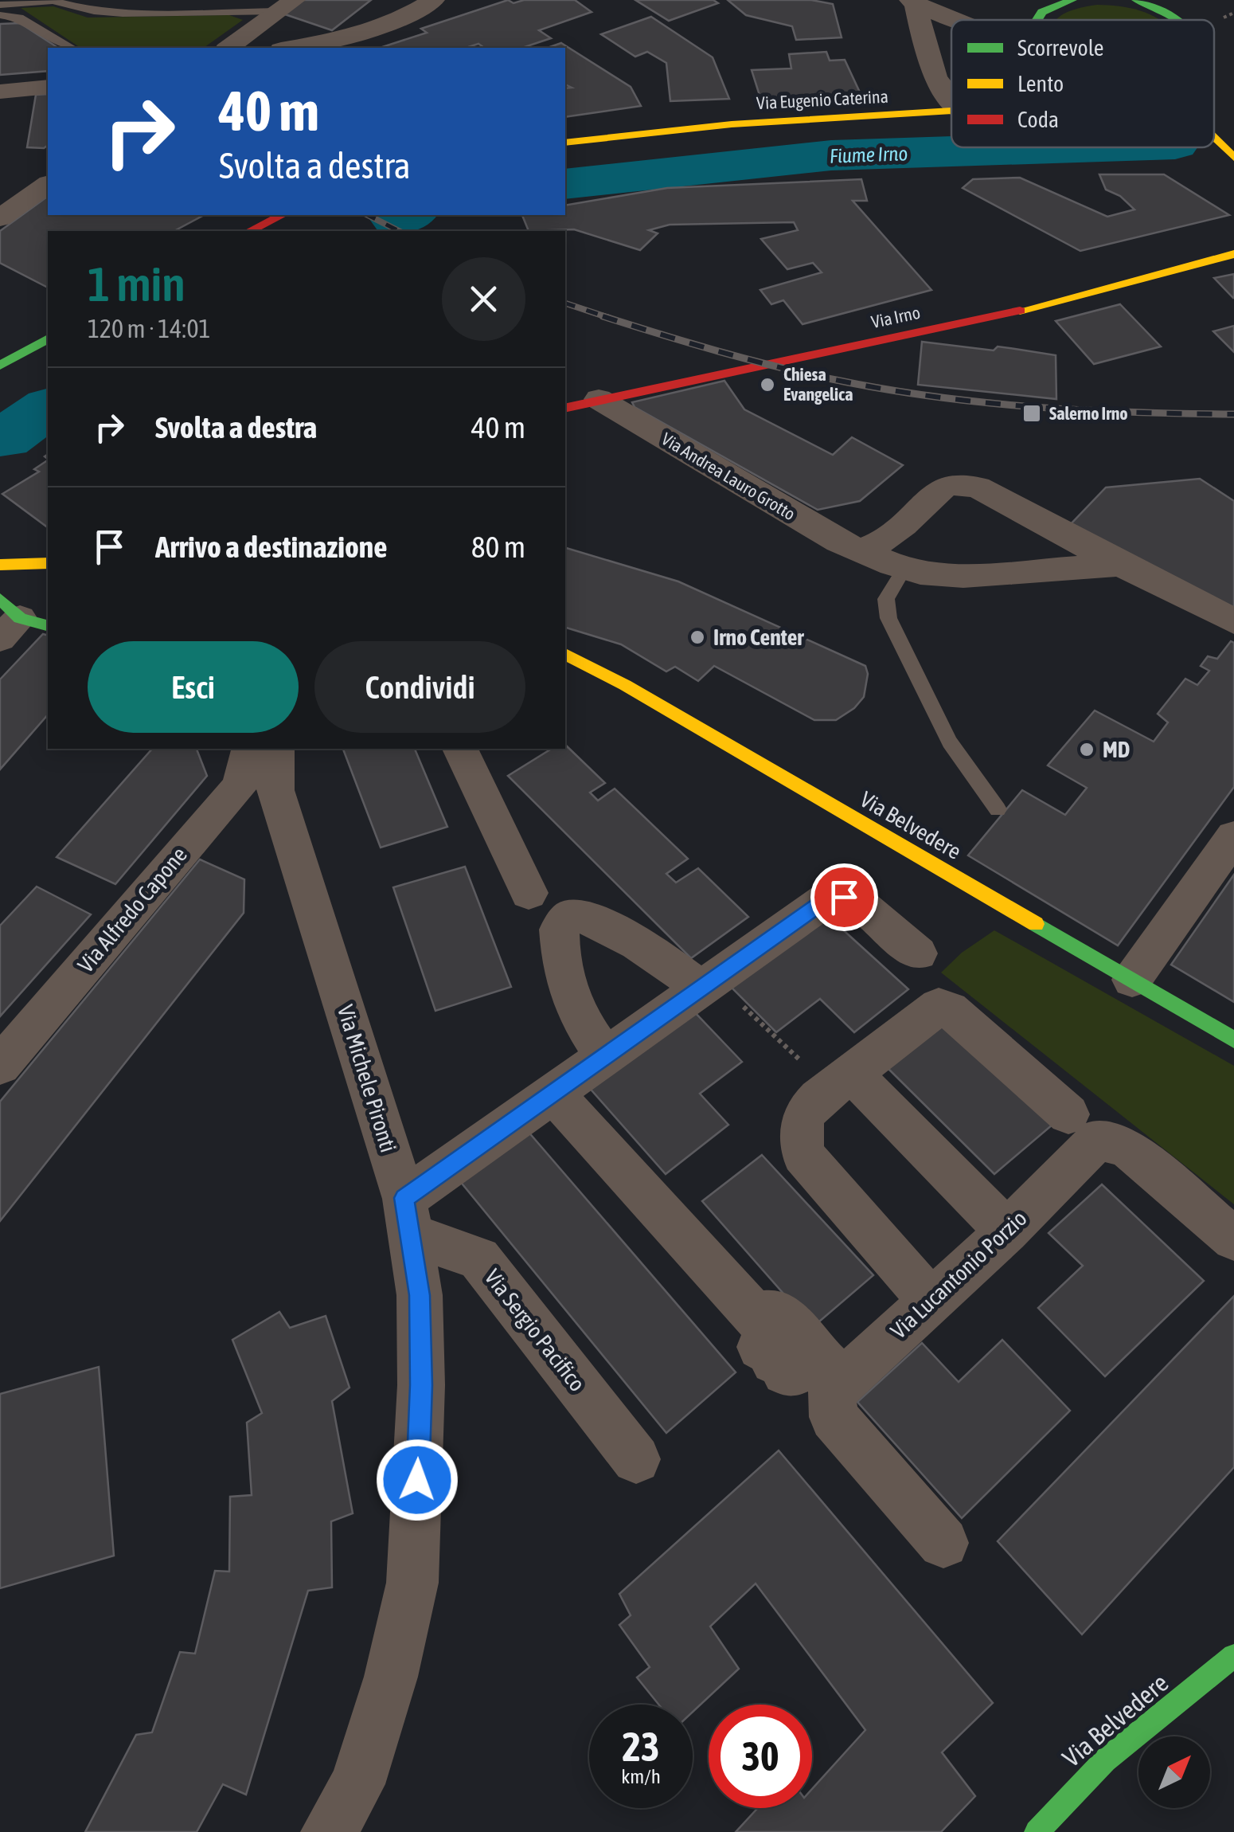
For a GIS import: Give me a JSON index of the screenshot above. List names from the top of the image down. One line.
{"streets":{"main road":["Via Eugenio Caterina","Via Irno","Via Belvedere"],"street":["Via Andrea Lauro Grotto","Via Alfredo Capone","Via Michele Pironti","Via Lucantonio Porzio","Via Sergio Pacifico"]},"crossings":[["Via Irno","Via Andrea Lauro Grotto"],["Via Michele Pironti","Via Sergio Pacifico"]],"water":["Fiume Irno"],"places":{"other":["Chiesa Evangelica","Irno Center","MD"],"transit":["Salerno Irno"]},"legend":["Scorrevole","Lento","Coda"],"north":"top right","page":{"turn":["40 m","Svolta a destra"],"heading":["1 min","120 m · 14:01"],"list":[{"name":"Svolta a destra","value":"40 m"},{"name":"Arrivo a destinazione","value":"80 m"}],"buttons":["Esci","Condividi"],"speed":"23 km/h","limit":"30"}}
